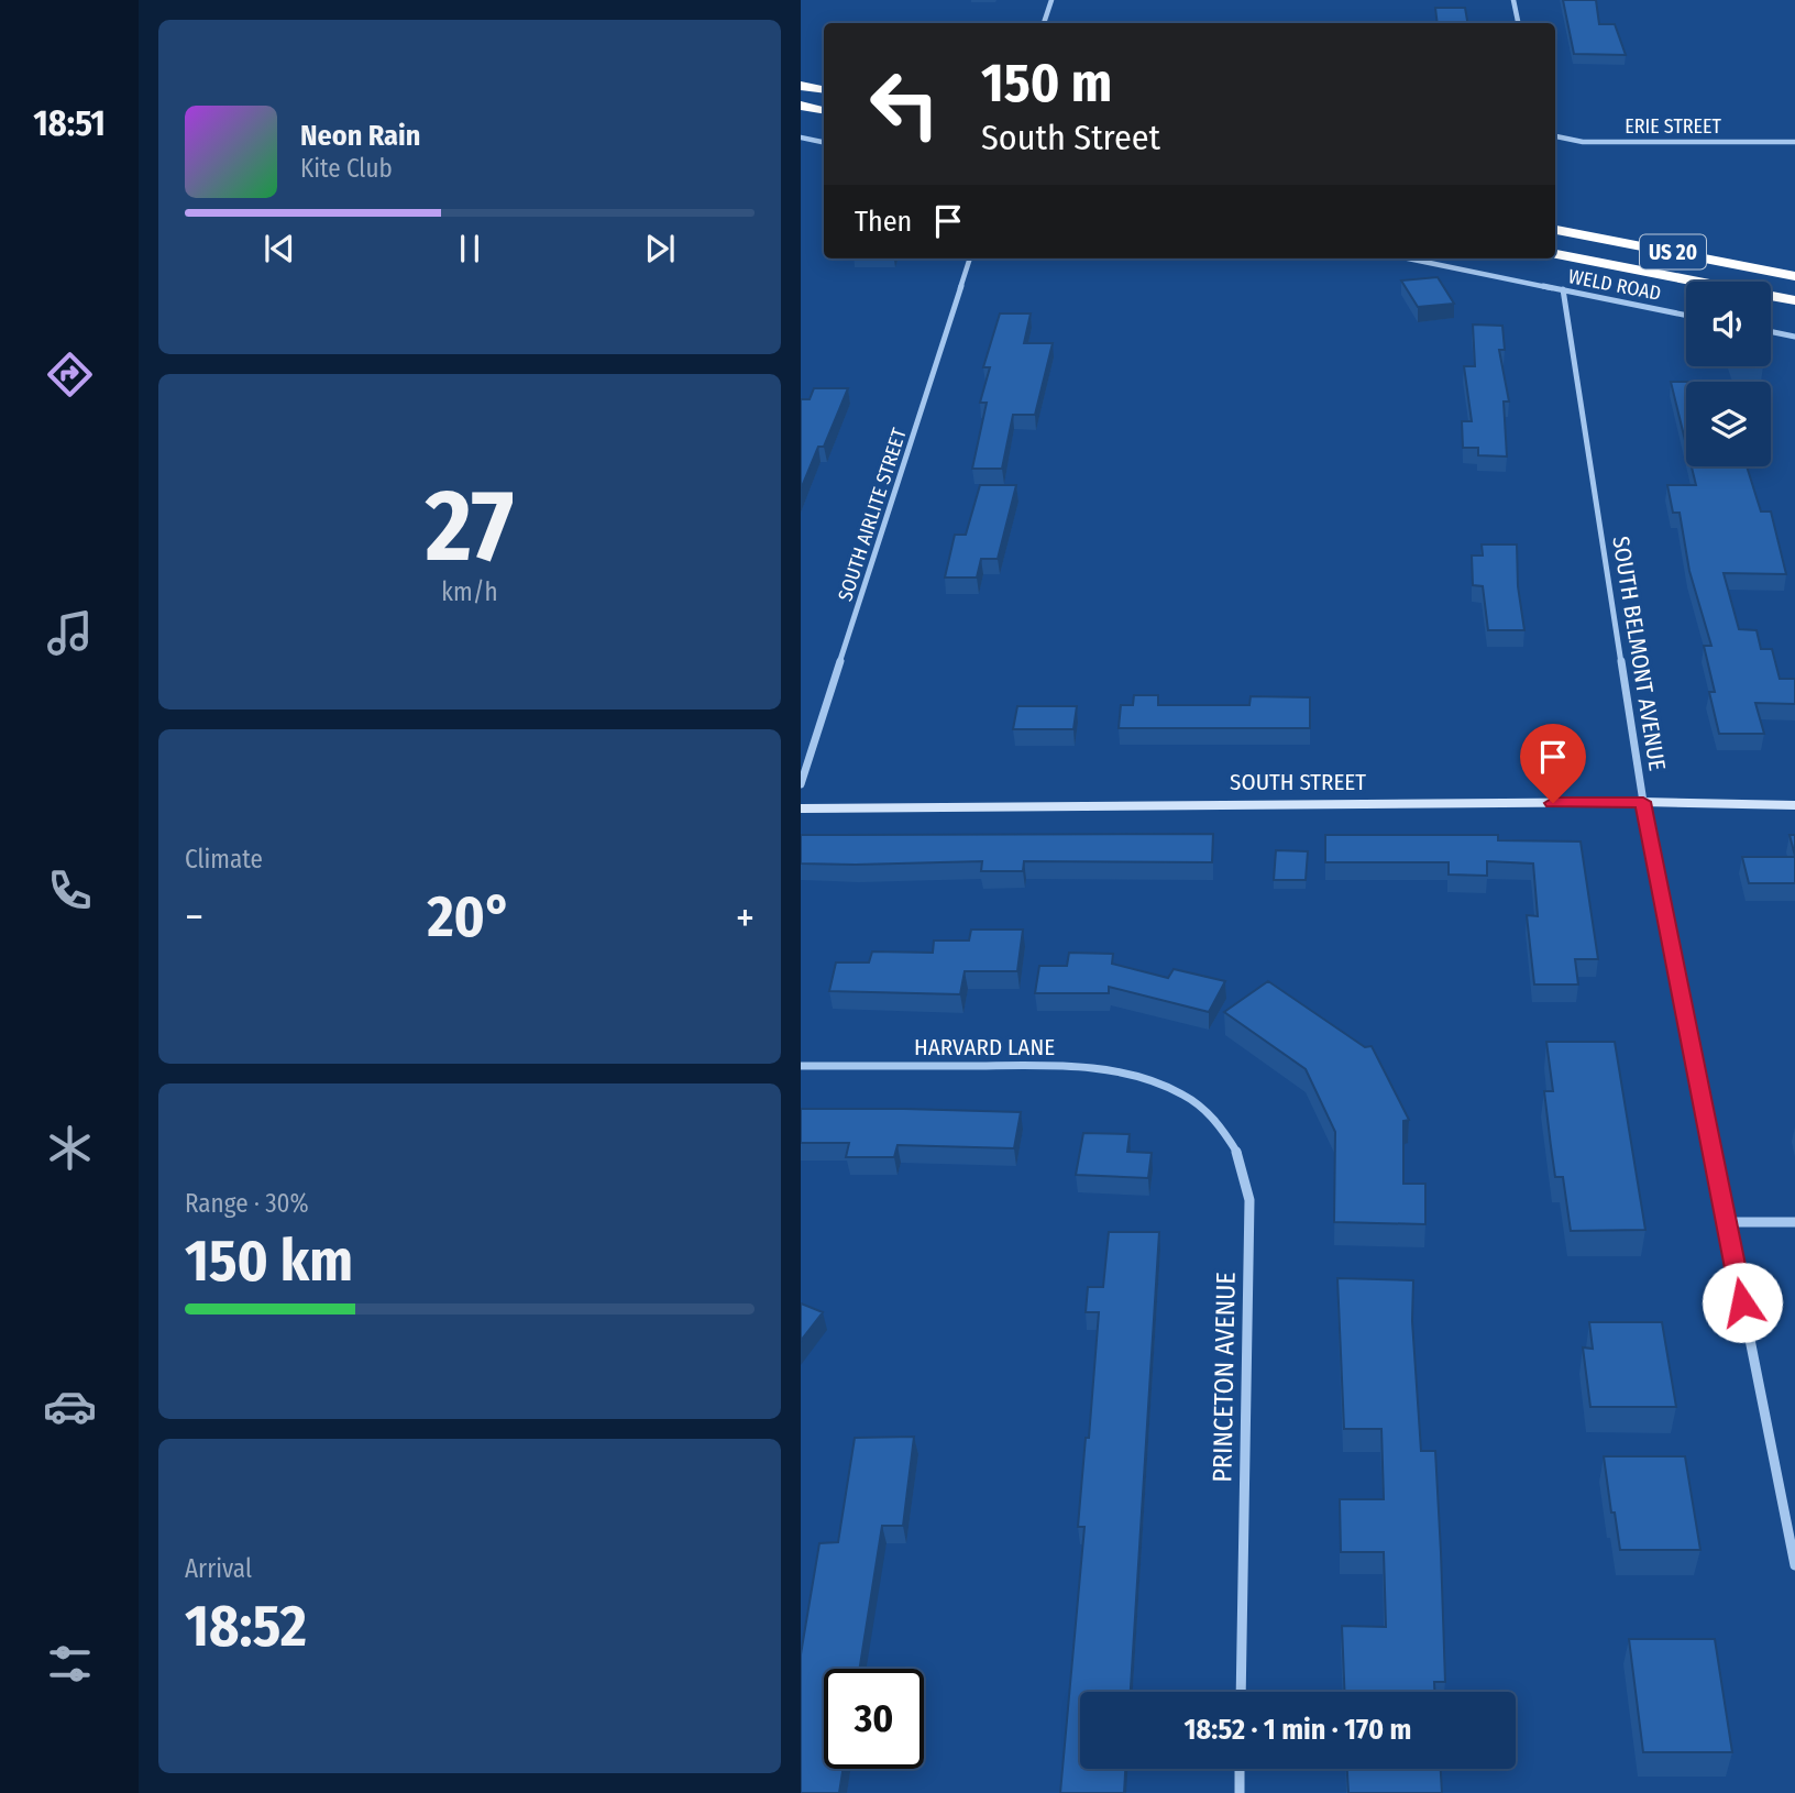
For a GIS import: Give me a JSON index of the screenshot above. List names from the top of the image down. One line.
{"streets":{"highway":["US 20"],"street":["ERIE STREET","WELD ROAD","SOUTH AIRLITE STREET","SOUTH BELMONT AVENUE","SOUTH STREET","HARVARD LANE","PRINCETON AVENUE"]},"crossings":[["WELD ROAD","SOUTH BELMONT AVENUE"],["SOUTH BELMONT AVENUE","SOUTH STREET"],["HARVARD LANE","PRINCETON AVENUE"]],"page":{"tabs":"18:51","turn":["150 m","South Street"],"song":["Neon Rain","Kite Club"],"then":"Then","tile":[["27","km/h"],"Climate",["Range · 30%","150 km"],["Arrival","18:52"]],"heat":["−","20°","+"],"limit":"30","trip":"18:52 · 1 min · 170 m"}}
